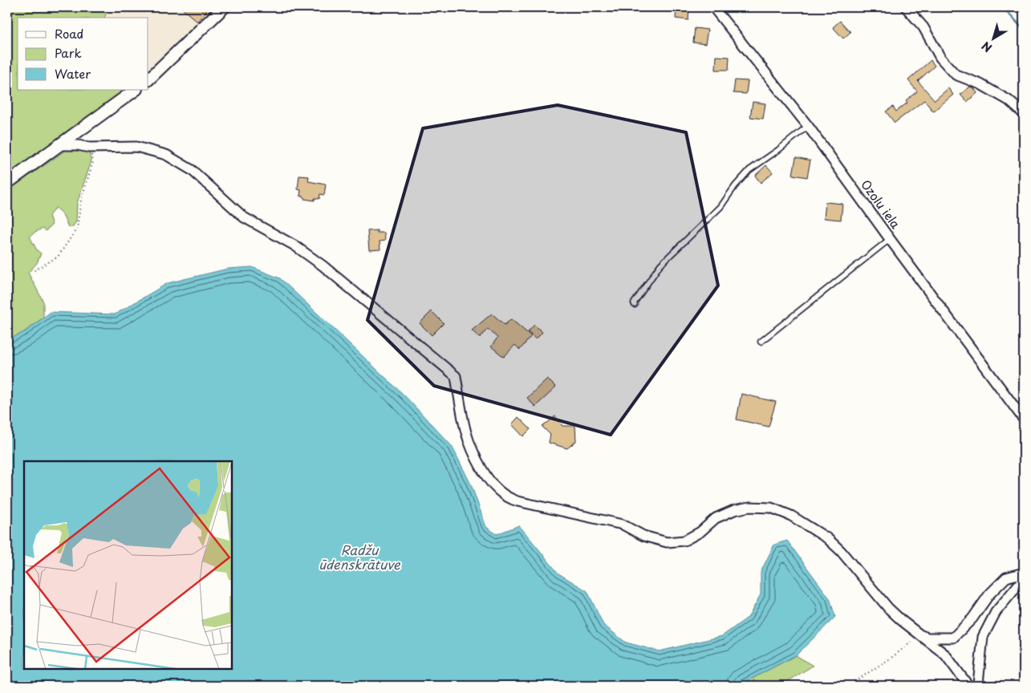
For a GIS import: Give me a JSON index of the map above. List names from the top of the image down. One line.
{"streets":{"street":["Ozolu iela"]},"water":["Radžu ūdenskrātuve"],"legend":["Road","Park","Water"],"north":"bottom left"}
